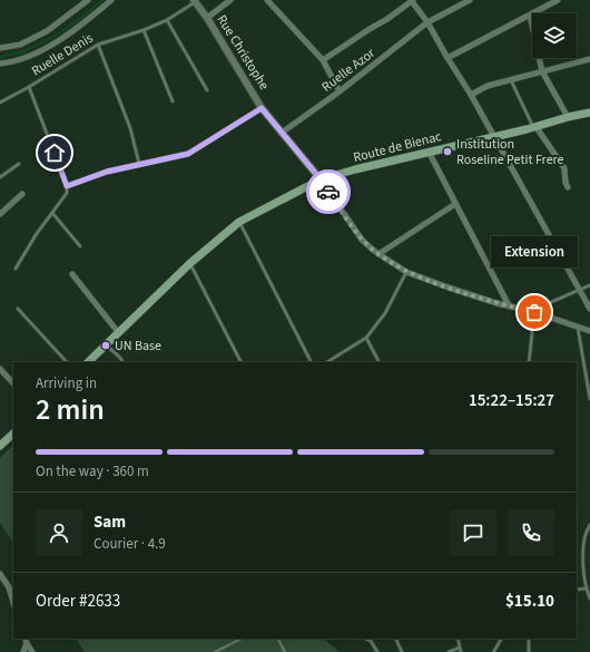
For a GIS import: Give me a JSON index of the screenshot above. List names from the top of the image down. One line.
{"streets":{"main road":["Route de Bienac"],"street":["Rue Christophe","Ruelle Azor"],"lane":["Ruelle Denis"]},"crossings":[["Rue Christophe","Ruelle Denis"],["Rue Christophe","Ruelle Azor"],["Rue Christophe","Route de Bienac"]],"places":["Institution Roseline Petit Frere","Extension","UN Base"],"page":{"bubble":"Extension","heading":["2 min","Arriving in","15:22–15:27"],"panel":["Sam","Courier · 4.9","Order #2633","$15.10"],"bar":"On the way · 360 m"}}
